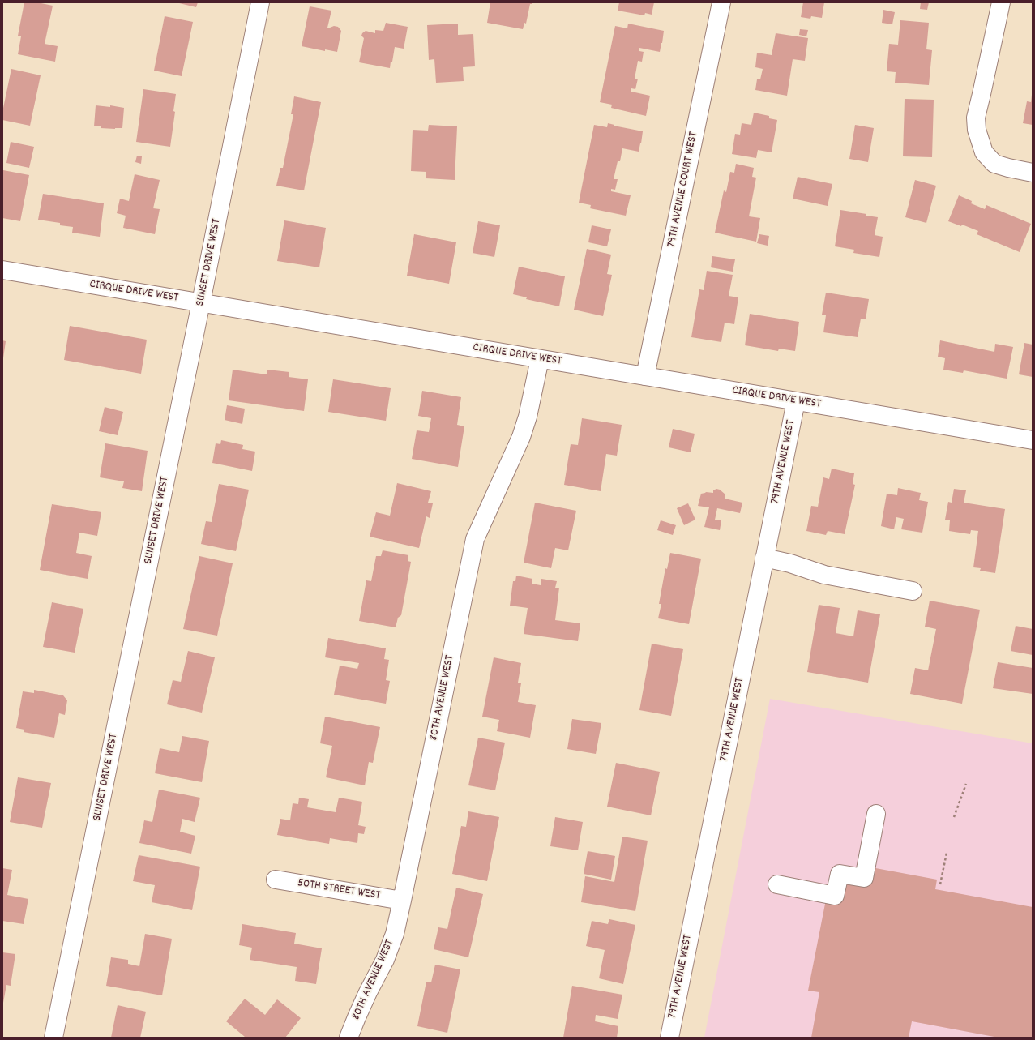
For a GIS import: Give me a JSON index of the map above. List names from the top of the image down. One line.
{"streets":{"street":["79TH AVENUE COURT WEST","SUNSET DRIVE WEST","CIRQUE DRIVE WEST","79TH AVENUE WEST","80TH AVENUE WEST","50TH STREET WEST"]},"crossings":[["79TH AVENUE COURT WEST","CIRQUE DRIVE WEST"],["SUNSET DRIVE WEST","CIRQUE DRIVE WEST"],["CIRQUE DRIVE WEST","79TH AVENUE WEST"],["CIRQUE DRIVE WEST","80TH AVENUE WEST"],["80TH AVENUE WEST","50TH STREET WEST"]]}
